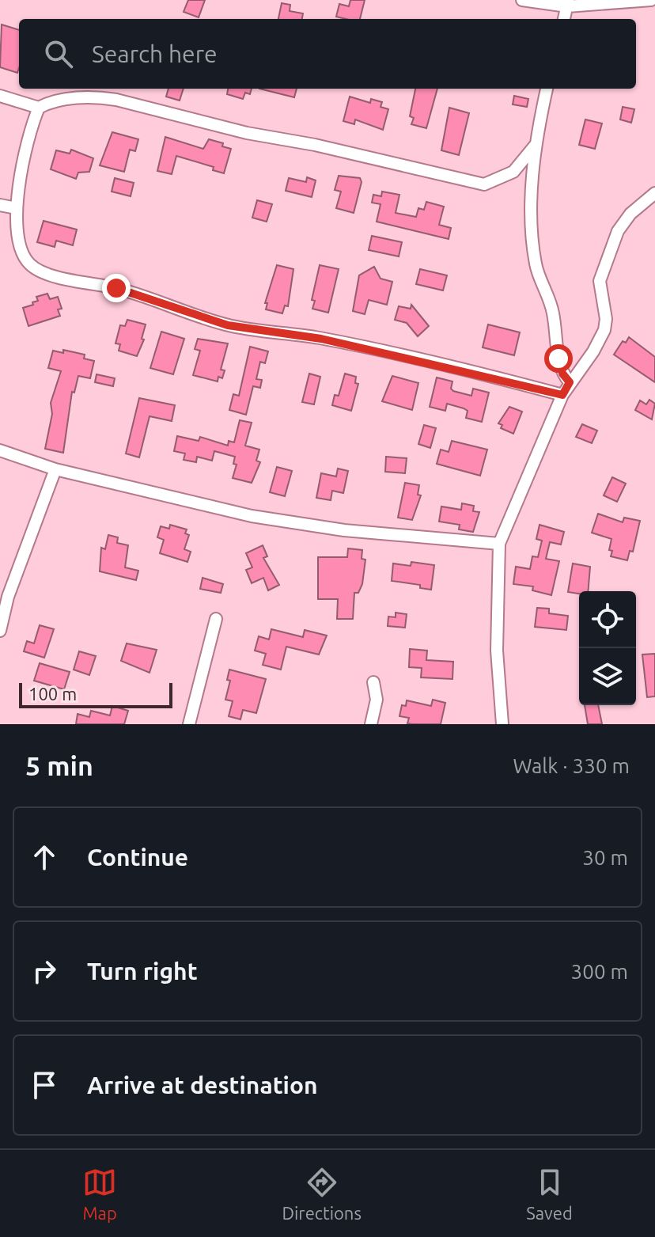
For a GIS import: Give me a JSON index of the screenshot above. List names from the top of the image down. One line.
{"scale_bar":"100 m","page":{"search":"Search here","scale":"100 m","heading":["5 min","Walk · 330 m"],"list":[["Continue","30 m"],["Turn right","300 m"],"Arrive at destination"],"nav":["Map","Directions","Saved"]}}
